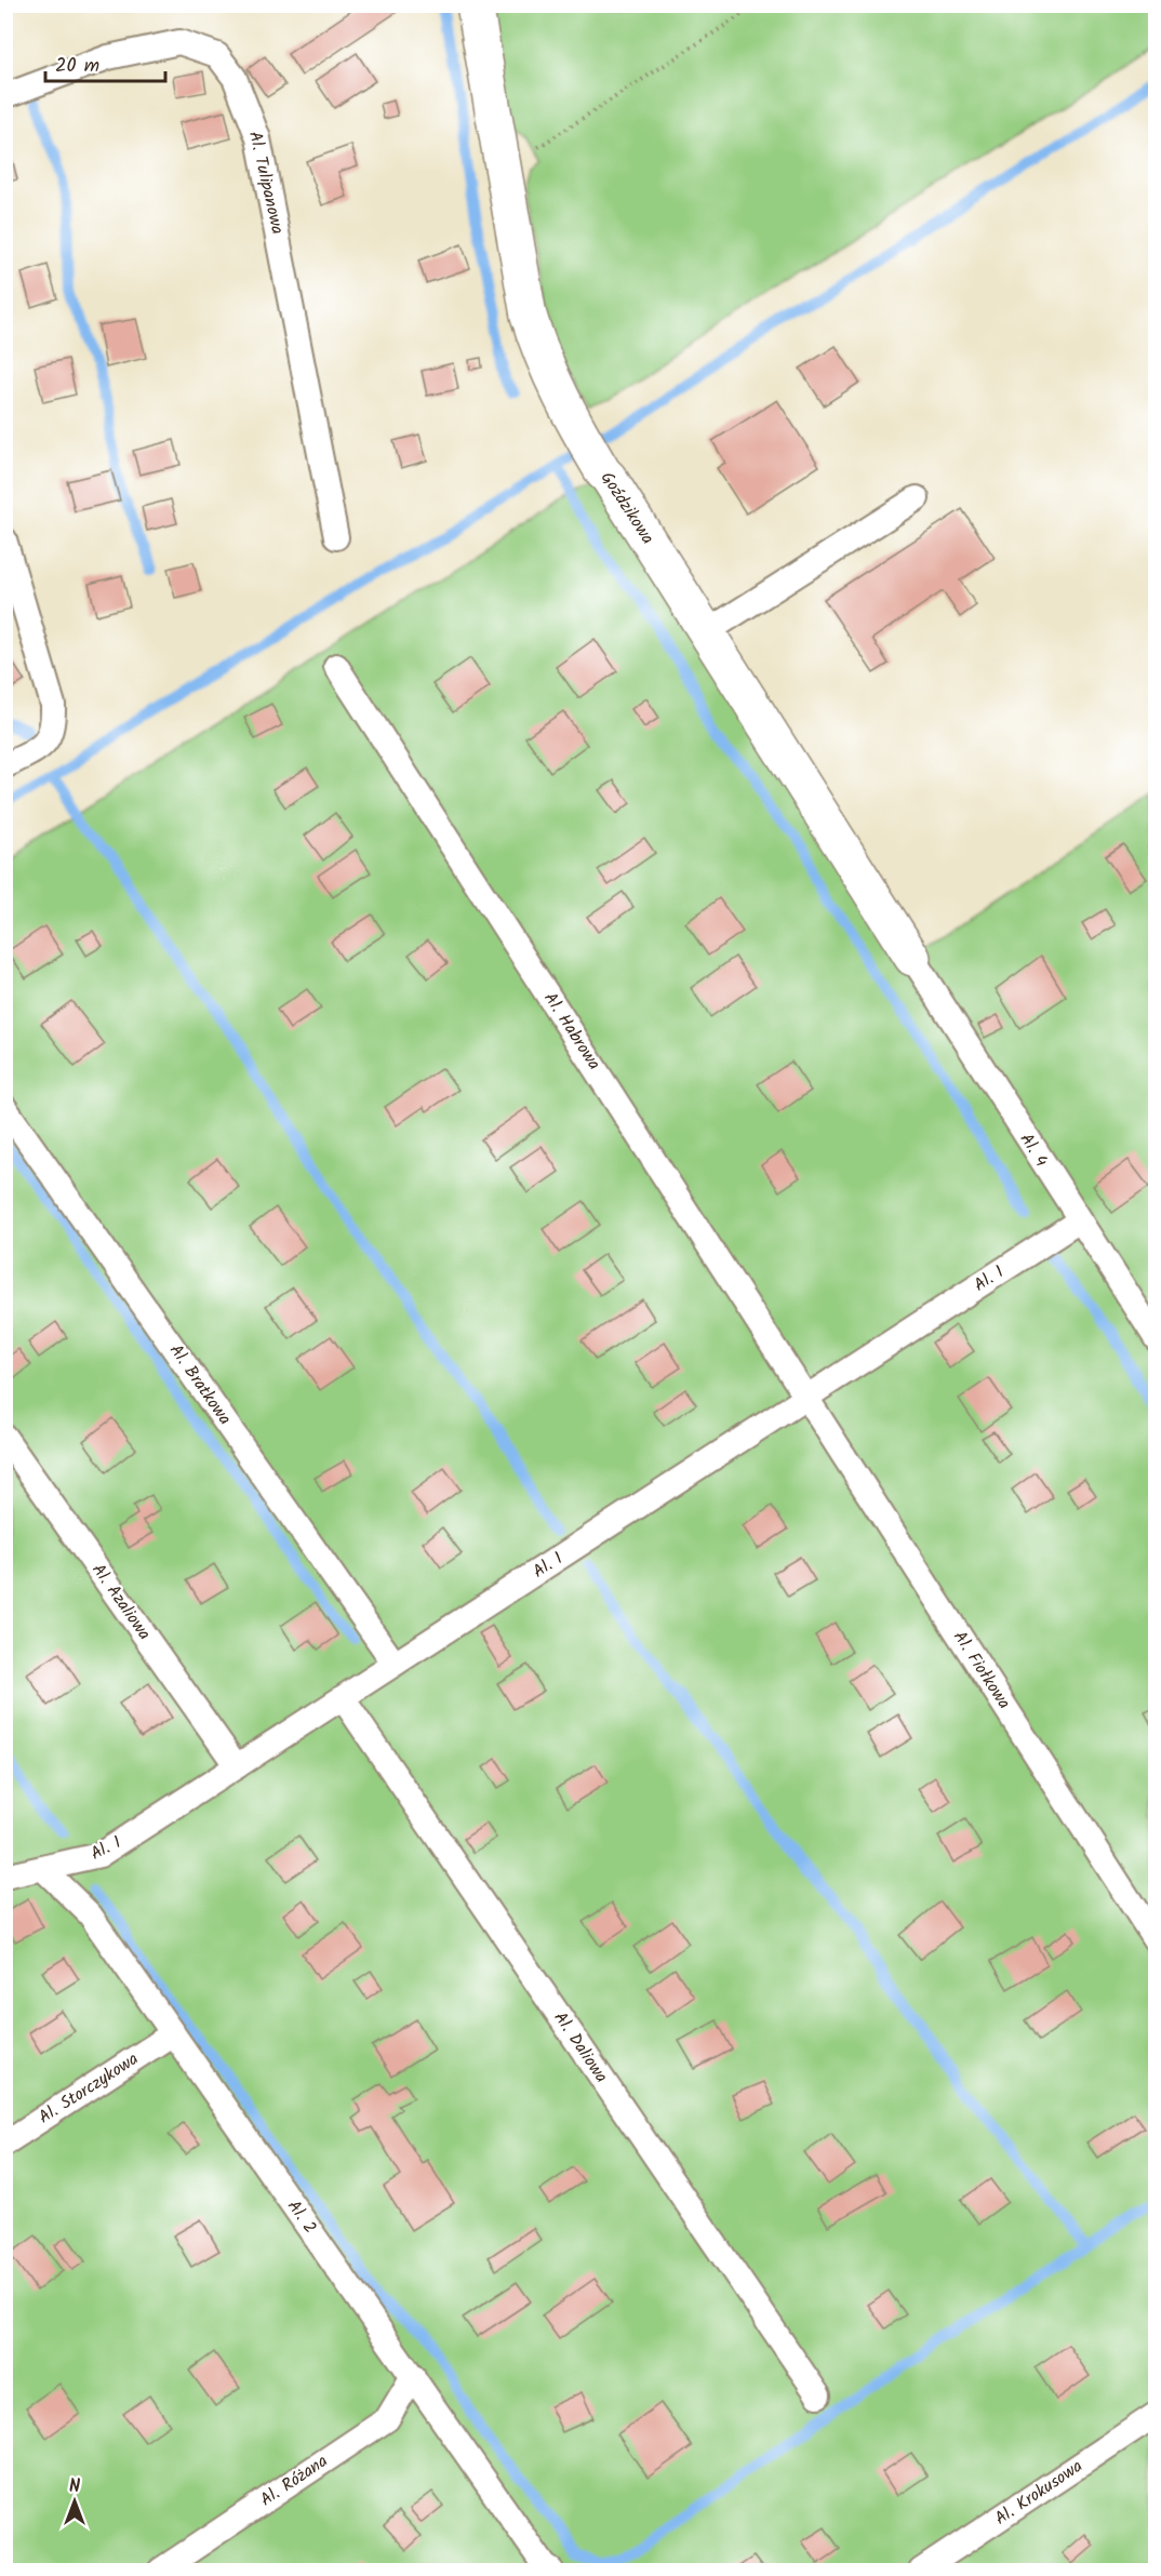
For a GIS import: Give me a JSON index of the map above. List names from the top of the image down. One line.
{"streets":{"street":["Goździkowa"],"lane":["Al. Tulipanowa","Al. Habrowa","Al. 4","Al. 1","Al. Bratkowa","Al. Azaliowa","Al. Fiołkowa","Al. Daliowa","Al. Storczykowa","Al. 2","Al. Różana","Al. Krokusowa"]},"crossings":[["Goździkowa","Al. 4"],["Al. Habrowa","Al. 1"],["Al. Habrowa","Al. Fiołkowa"],["Al. 4","Al. 1"],["Al. 1","Al. Bratkowa"],["Al. 1","Al. Azaliowa"],["Al. 1","Al. Fiołkowa"],["Al. 1","Al. Daliowa"],["Al. 1","Al. 2"],["Al. Storczykowa","Al. 2"],["Al. 2","Al. Różana"]],"scale_bar":"20 m","north":"top"}
